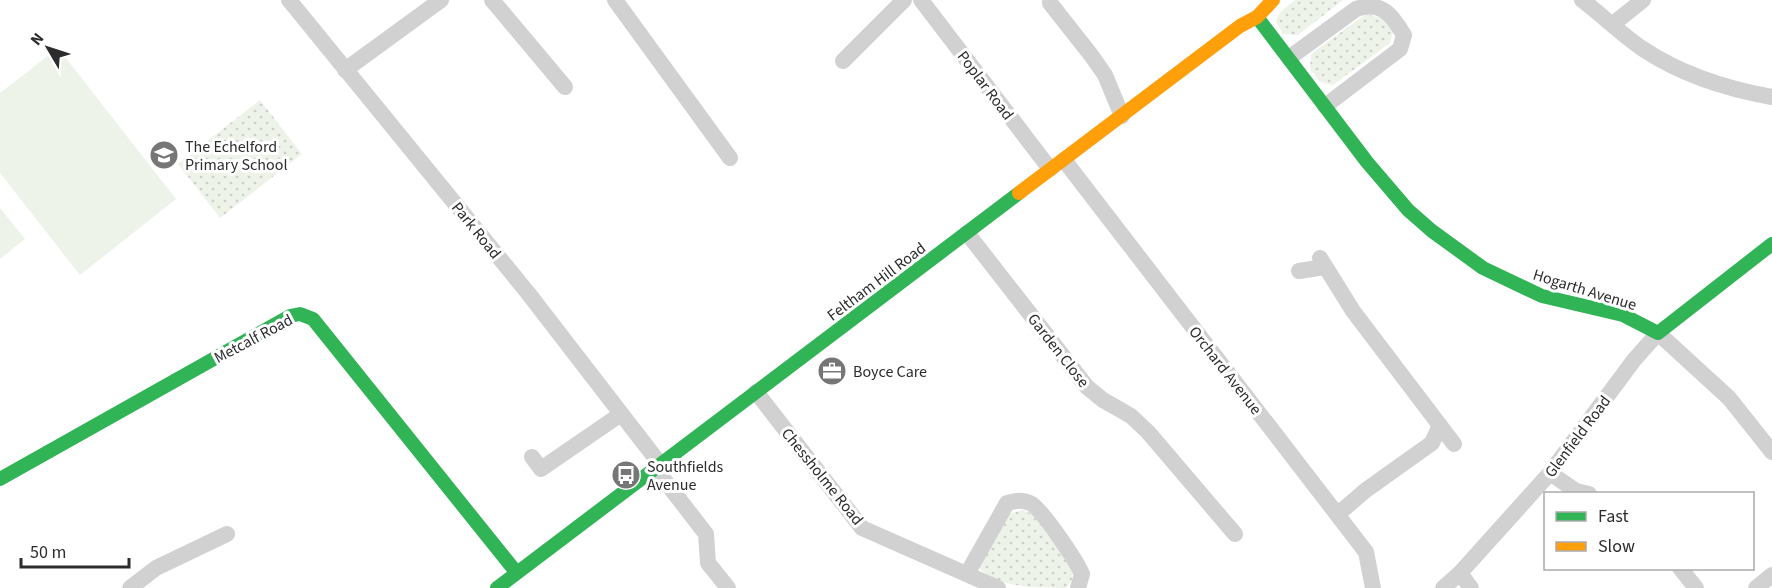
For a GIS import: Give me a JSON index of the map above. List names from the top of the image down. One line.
{"streets":{"street":["Poplar Road","Park Road","Feltham Hill Road","Hogarth Avenue","Metcalf Road","Garden Close","Orchard Avenue","Glenfield Road","Chessholme Road"]},"crossings":[["Poplar Road","Feltham Hill Road"],["Poplar Road","Orchard Avenue"],["Park Road","Feltham Hill Road"],["Feltham Hill Road","Hogarth Avenue"],["Feltham Hill Road","Metcalf Road"],["Feltham Hill Road","Garden Close"],["Feltham Hill Road","Orchard Avenue"],["Feltham Hill Road","Chessholme Road"],["Hogarth Avenue","Glenfield Road"]],"places":{"school or university":["The Echelford Primary School"],"office":["Boyce Care"],"bus stop":["Southfields Avenue"]},"legend":["Fast","Slow"],"scale_bar":"50 m","north":"top left"}
